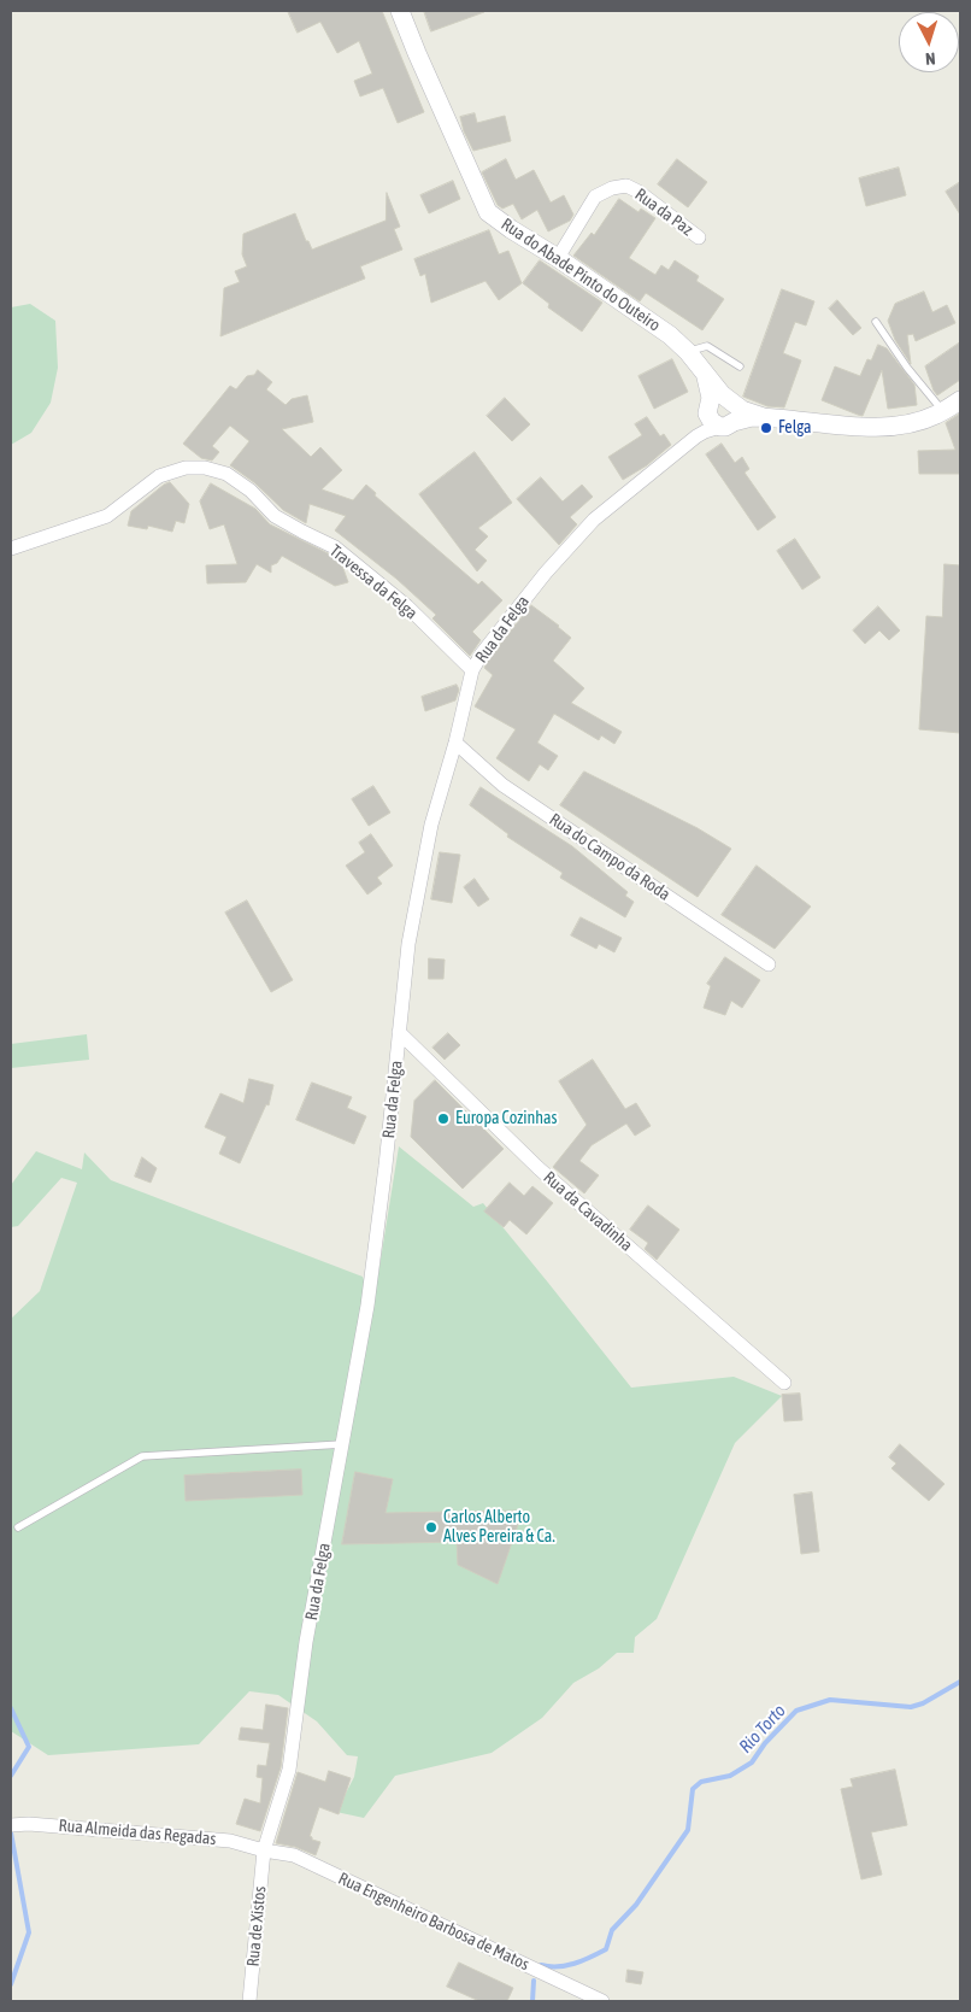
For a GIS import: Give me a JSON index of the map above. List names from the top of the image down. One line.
{"streets":{"street":["Rua da Paz","Rua do Abade Pinto do Outeiro","Travessa da Felga","Rua da Felga","Rua do Campo da Roda","Rua da Cavadinha","Rua Almeida das Regadas","Rua Engenheiro Barbosa de Matos","Rua de Xistos"]},"crossings":[["Rua da Paz","Rua do Abade Pinto do Outeiro"],["Rua do Abade Pinto do Outeiro","Rua da Felga"],["Travessa da Felga","Rua da Felga"],["Rua da Felga","Rua do Campo da Roda"],["Rua da Felga","Rua da Cavadinha"],["Rua da Felga","Rua Almeida das Regadas"],["Rua da Felga","Rua Engenheiro Barbosa de Matos"],["Rua da Felga","Rua de Xistos"],["Rua Almeida das Regadas","Rua Engenheiro Barbosa de Matos"],["Rua Almeida das Regadas","Rua de Xistos"],["Rua Engenheiro Barbosa de Matos","Rua de Xistos"]],"water":["Rio Torto"],"places":["Felga","Europa Cozinhas","Carlos Alberto Alves Pereira & Ca."],"north":"bottom"}
